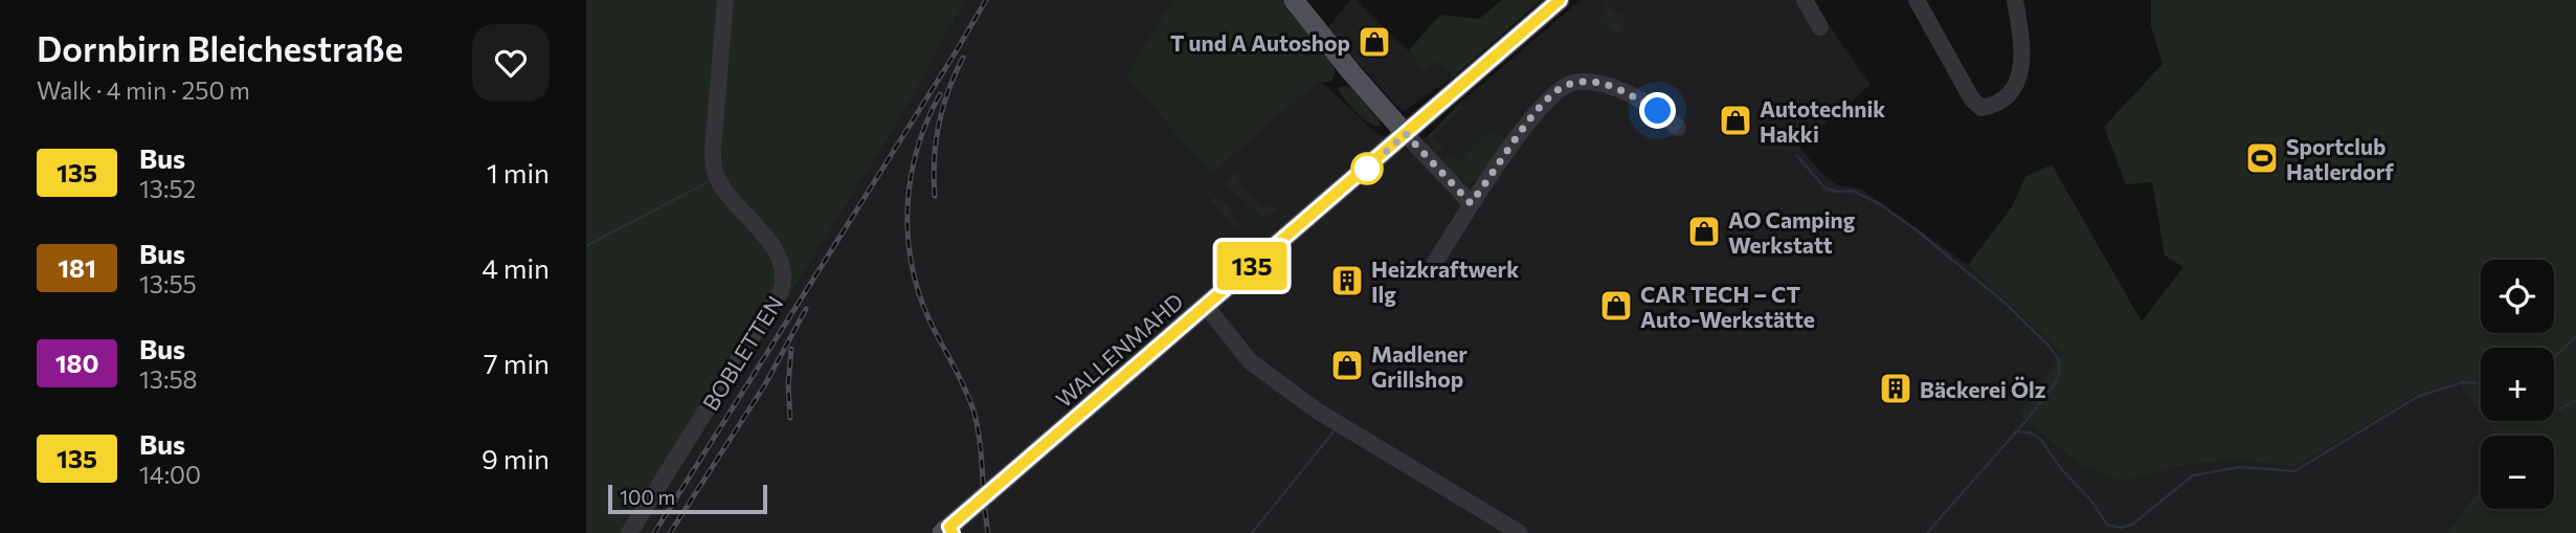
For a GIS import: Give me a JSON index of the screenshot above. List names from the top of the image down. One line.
{"streets":{"main road":["WALLENMAHD"],"street":["BOBLETTEN"]},"places":{"shop":["T und A Autoshop","Autotechnik Hakki","AO Camping Werkstatt","CAR TECH – CT Auto-Werkstätte","Madlener Grillshop"],"sports":["Sportclub Hatlerdorf"],"building":["Heizkraftwerk Ilg","Bäckerei Ölz"]},"lines":["bus line 135"],"scale_bar":"100 m","page":{"heading":["Dornbirn Bleichestraße","Walk · 4 min · 250 m"],"on_map":"135","list":[{"mark":"135","name":"Bus","note":"13:52","value":"1 min"},{"mark":"181","name":"Bus","note":"13:55","value":"4 min"},{"mark":"180","name":"Bus","note":"13:58","value":"7 min"},{"mark":"135","name":"Bus","note":"14:00","value":"9 min"}],"map_buttons":["+","−"],"scale":"100 m"}}
